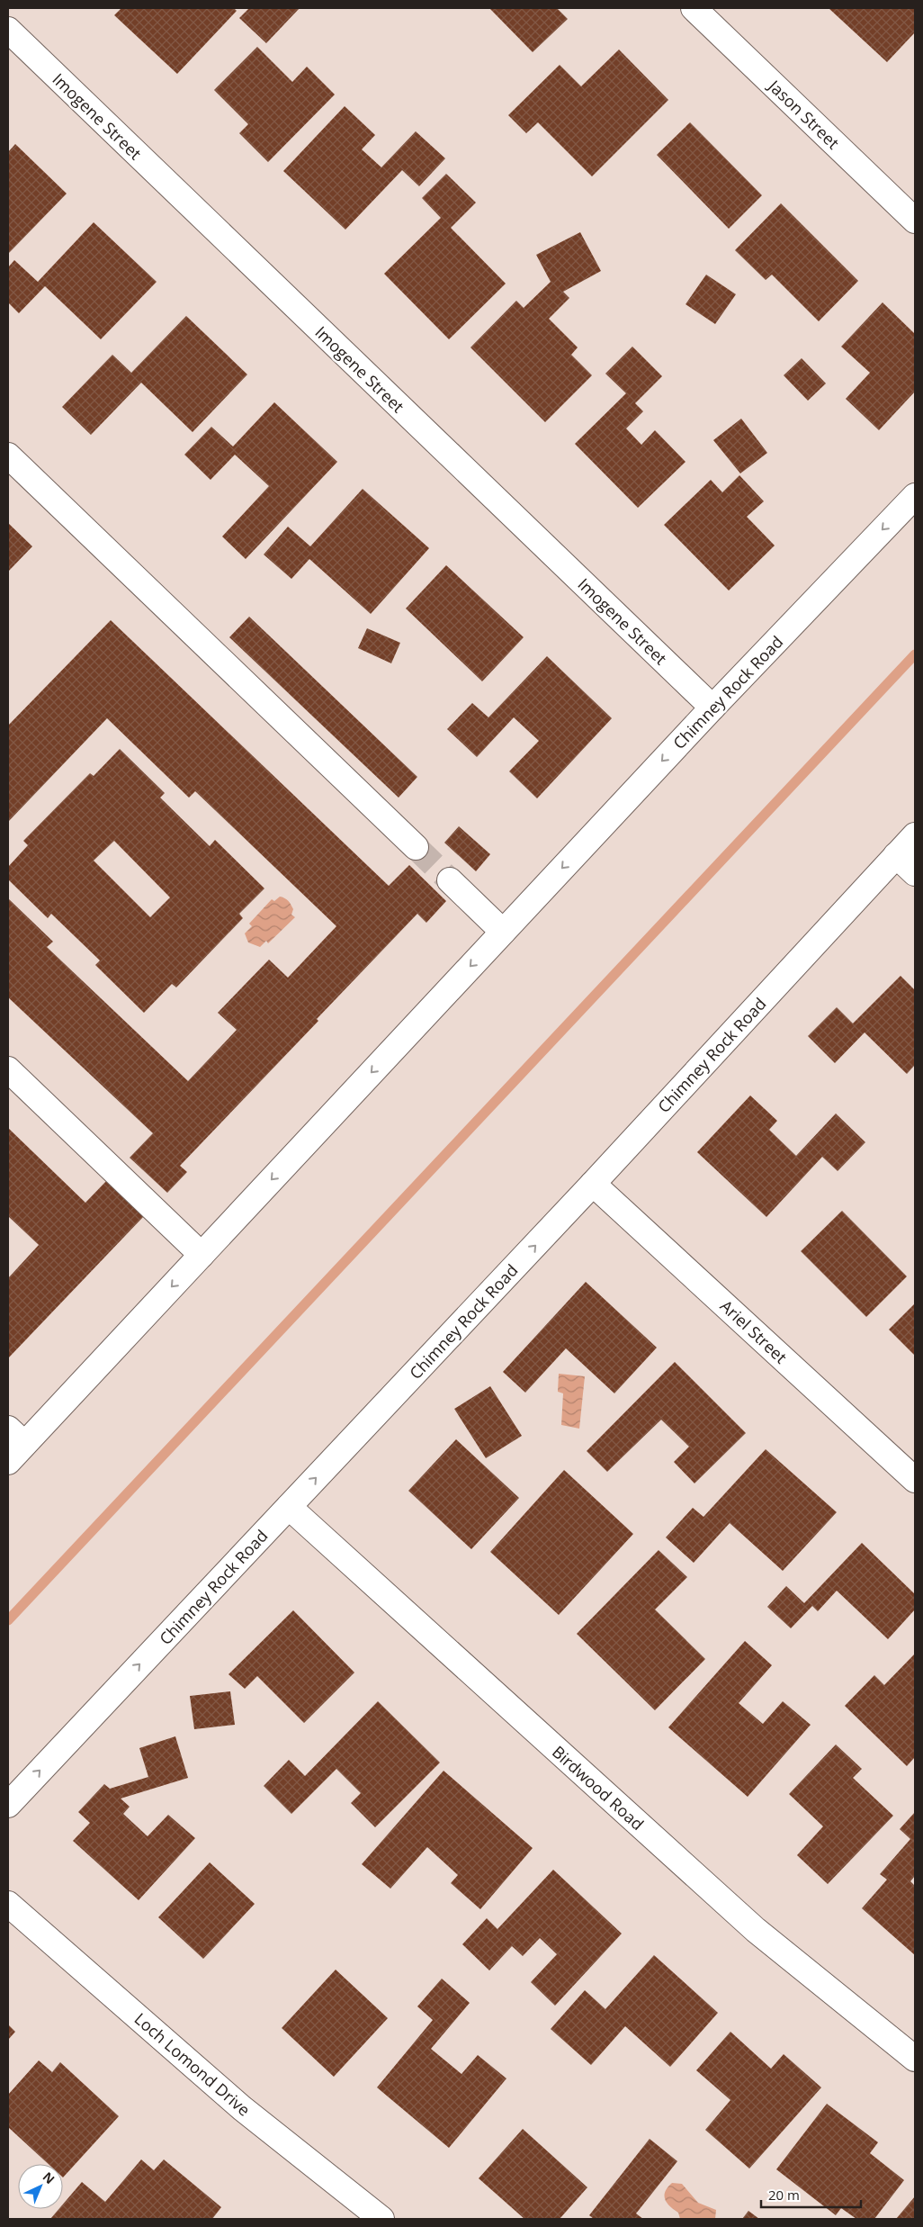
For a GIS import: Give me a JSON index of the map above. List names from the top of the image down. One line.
{"streets":{"street":["Jason Street","Imogene Street","Chimney Rock Road","Ariel Street","Birdwood Road","Loch Lomond Drive"]},"crossings":[["Imogene Street","Chimney Rock Road"],["Chimney Rock Road","Ariel Street"],["Chimney Rock Road","Birdwood Road"]],"scale_bar":"20 m","north":"top right"}
